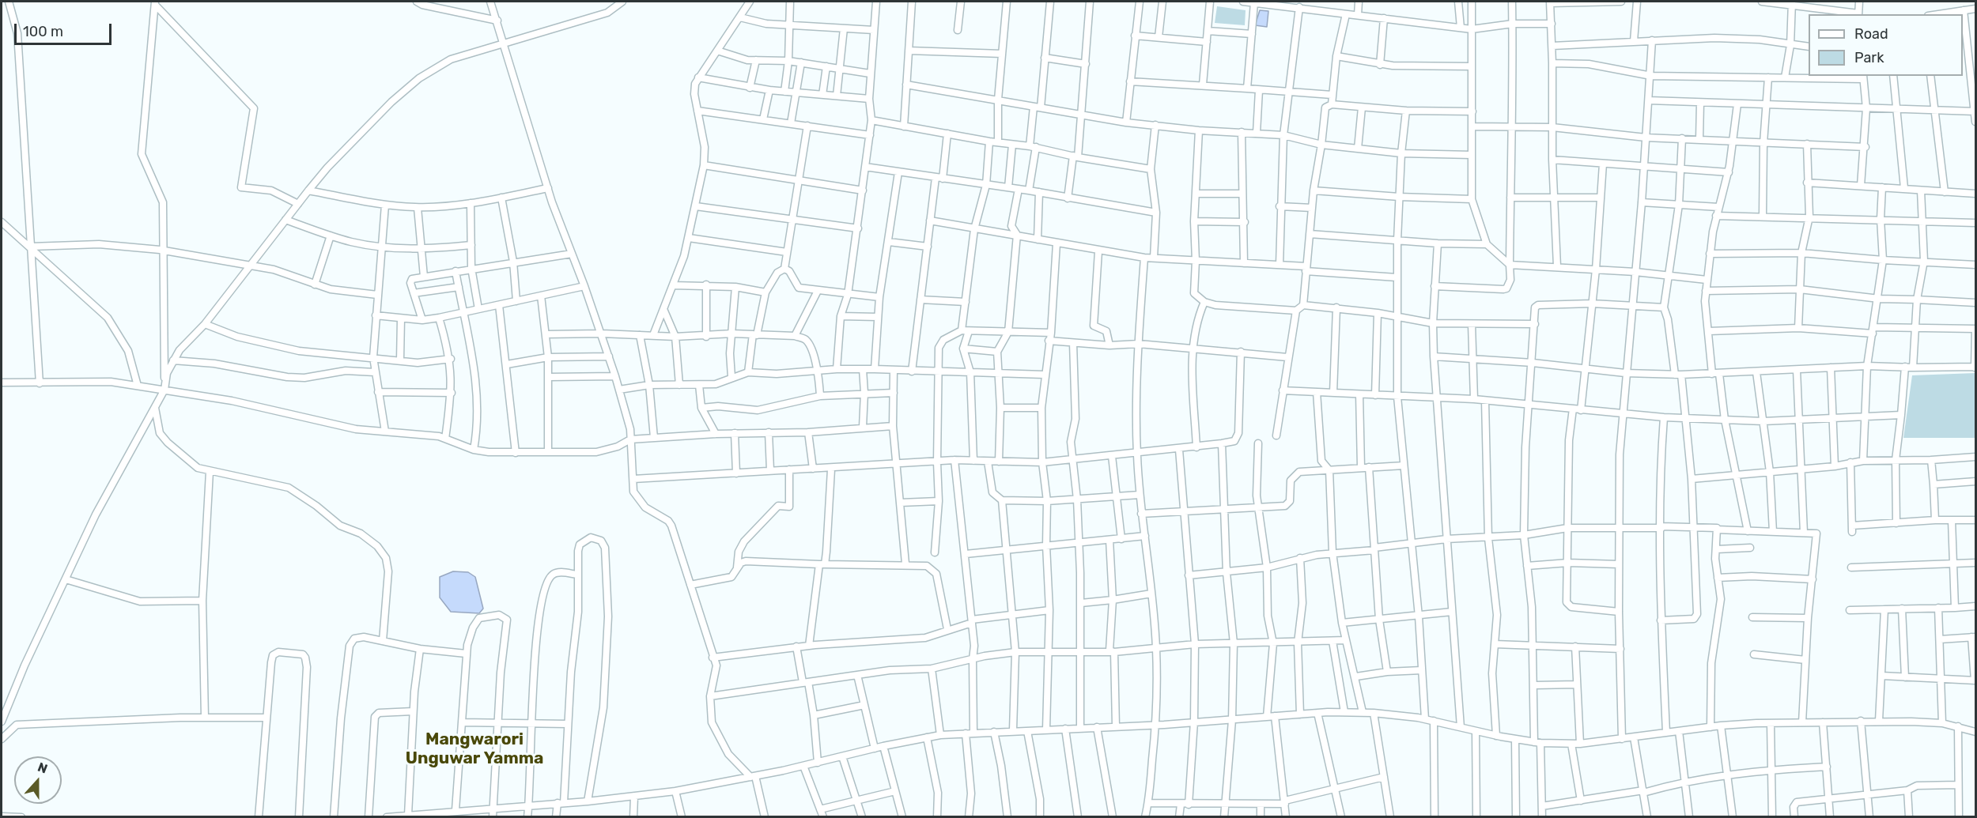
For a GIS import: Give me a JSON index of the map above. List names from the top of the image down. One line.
{"districts":["Mangwarori Unguwar Yamma"],"legend":["Road","Park"],"scale_bar":"100 m","north":"top"}
